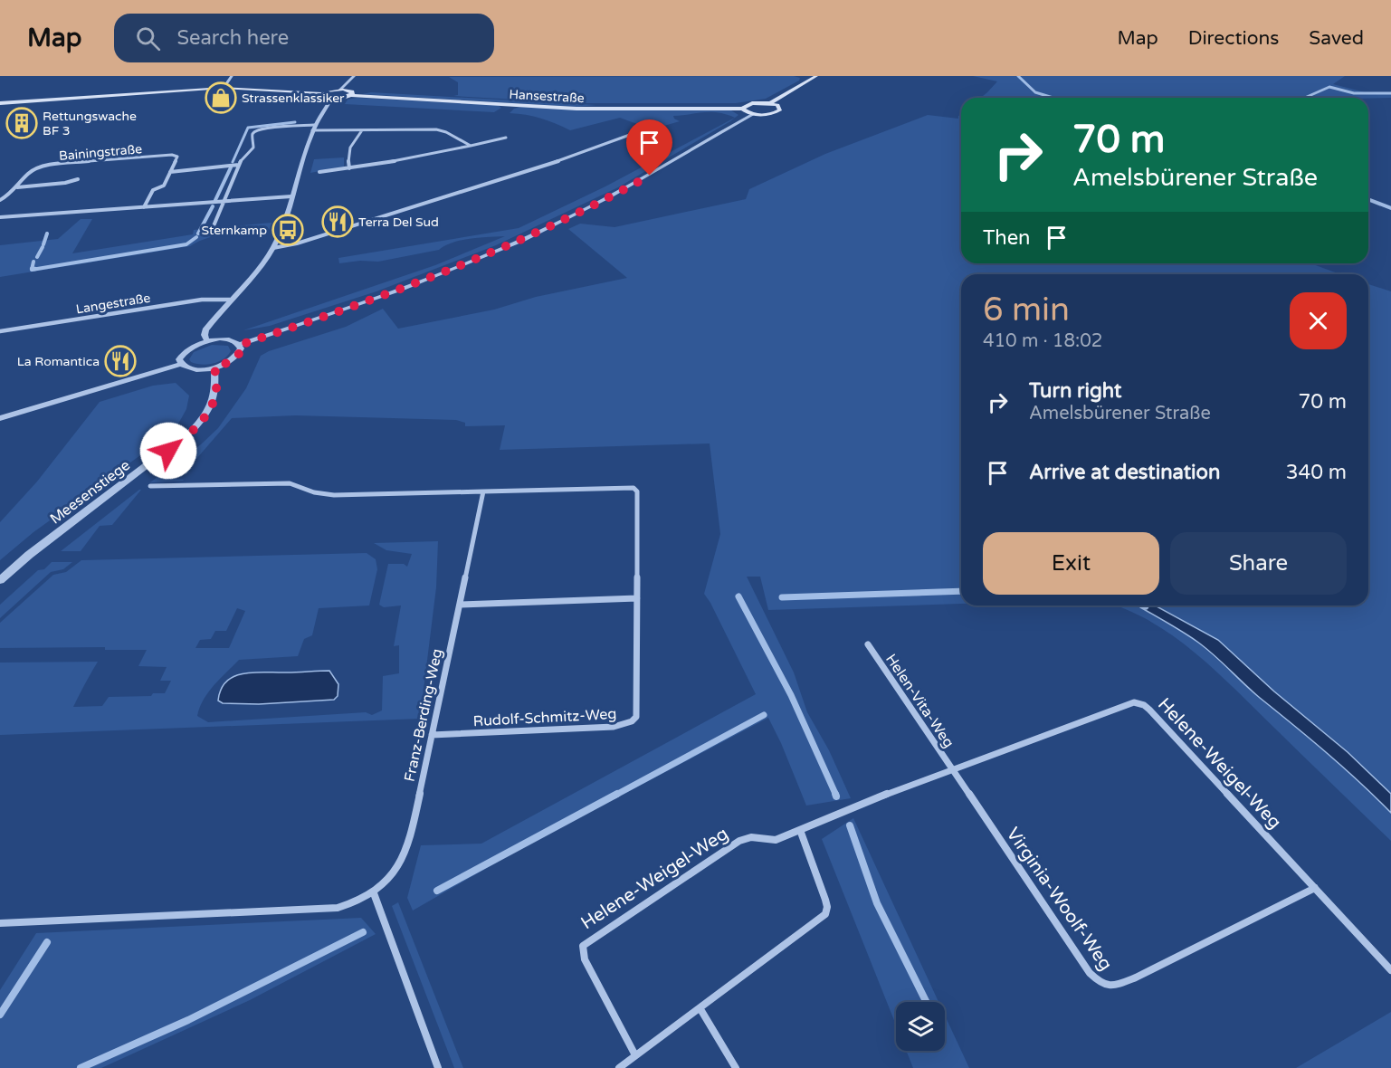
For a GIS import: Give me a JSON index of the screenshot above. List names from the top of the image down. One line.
{"streets":{"main road":["Hansestraße"],"street":["Bainingstraße","Langestraße","Meesenstiege","Helen-Vita-Weg","Franz-Berding-Weg","Rudolf-Schmitz-Weg","Helene-Weigel-Weg","Virginia-Woolf-Weg"]},"crossings":[["Helen-Vita-Weg","Helene-Weigel-Weg"],["Helen-Vita-Weg","Virginia-Woolf-Weg"],["Franz-Berding-Weg","Rudolf-Schmitz-Weg"],["Helene-Weigel-Weg","Virginia-Woolf-Weg"]],"places":{"shop":["Strassenklassiker"],"building":["Rettungswache BF 3"],"restaurant":["Terra Del Sud","La Romantica"],"bus stop":["Sternkamp"]},"page":{"header":"Map","search":"Search here","nav":["Map","Directions","Saved"],"turn":["70 m","Amelsbürener Straße"],"then":"Then","heading":["6 min","410 m · 18:02"],"list":[{"name":"Turn right","note":"Amelsbürener Straße","value":"70 m"},{"name":"Arrive at destination","value":"340 m"}],"buttons":["Exit","Share"]}}
